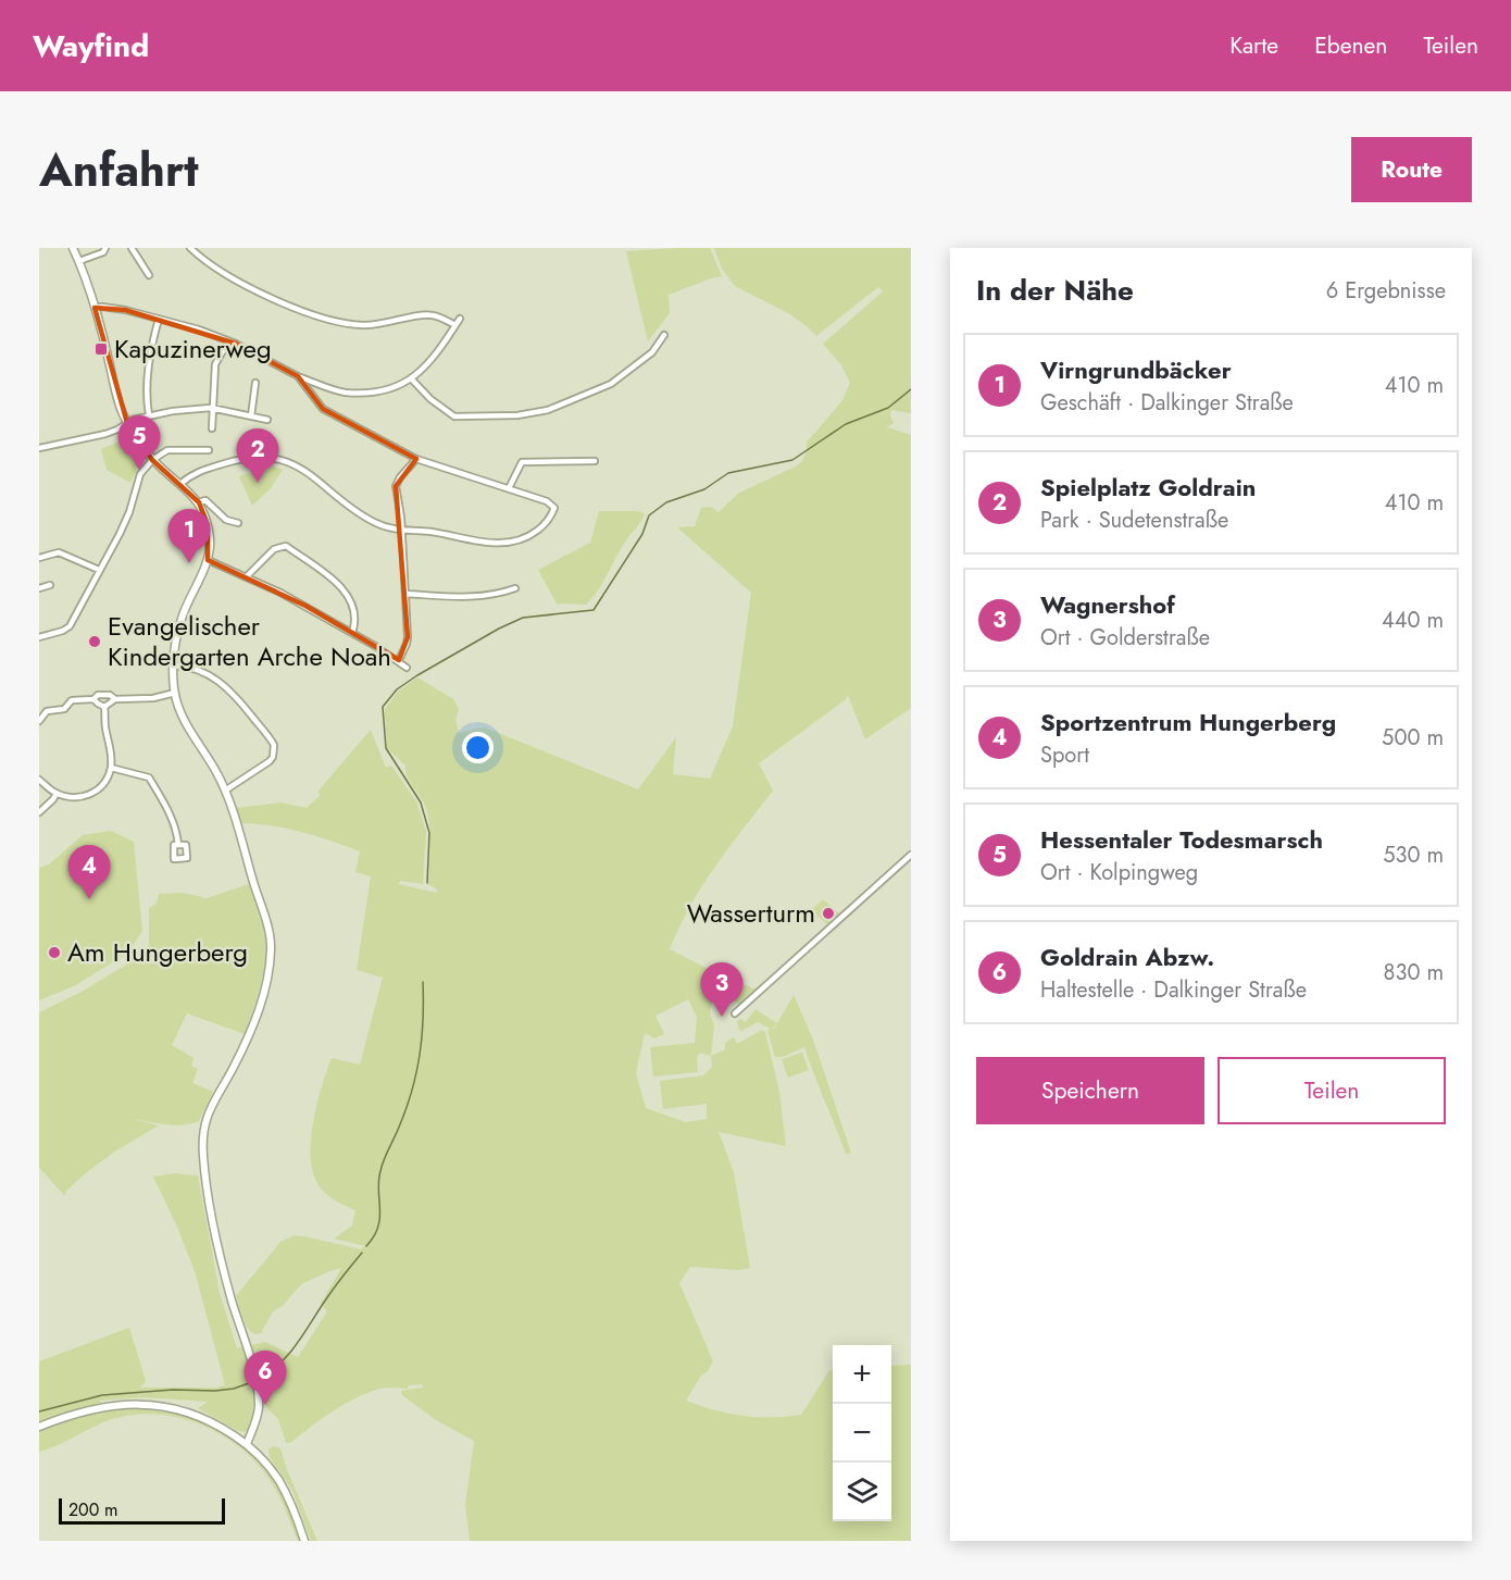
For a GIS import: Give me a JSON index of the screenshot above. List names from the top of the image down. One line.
{"places":{"transit":["Kapuzinerweg"],"other":["Evangelischer Kindergarten Arche Noah","Wasserturm","Am Hungerberg"]},"scale_bar":"200 m","page":{"header":"Wayfind","nav":["Karte","Ebenen","Teilen"],"title":"Anfahrt","buttons":["Route",["Speichern","Teilen"]],"heading":["In der Nähe","6 Ergebnisse"],"list":[{"mark":"1","name":"Virngrundbäcker","note":"Geschäft · Dalkinger Straße","value":"410 m"},{"mark":"2","name":"Spielplatz Goldrain","note":"Park · Sudetenstraße","value":"410 m"},{"mark":"3","name":"Wagnershof","note":"Ort · Golderstraße","value":"440 m"},{"mark":"4","name":"Sportzentrum Hungerberg","note":"Sport","value":"500 m"},{"mark":"5","name":"Hessentaler Todesmarsch","note":"Ort · Kolpingweg","value":"530 m"},{"mark":"6","name":"Goldrain Abzw.","note":"Haltestelle · Dalkinger Straße","value":"830 m"}],"pins":["5","2","1","4","3","6"],"map_buttons":["+","−"],"scale":"200 m"}}
